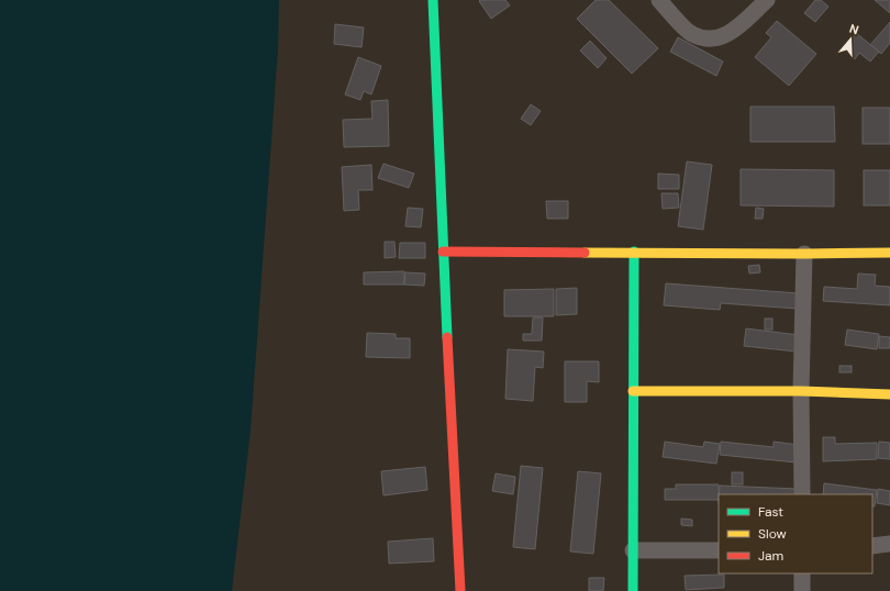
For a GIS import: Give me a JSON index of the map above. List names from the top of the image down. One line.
{"legend":["Fast","Slow","Jam"],"north":"top"}
